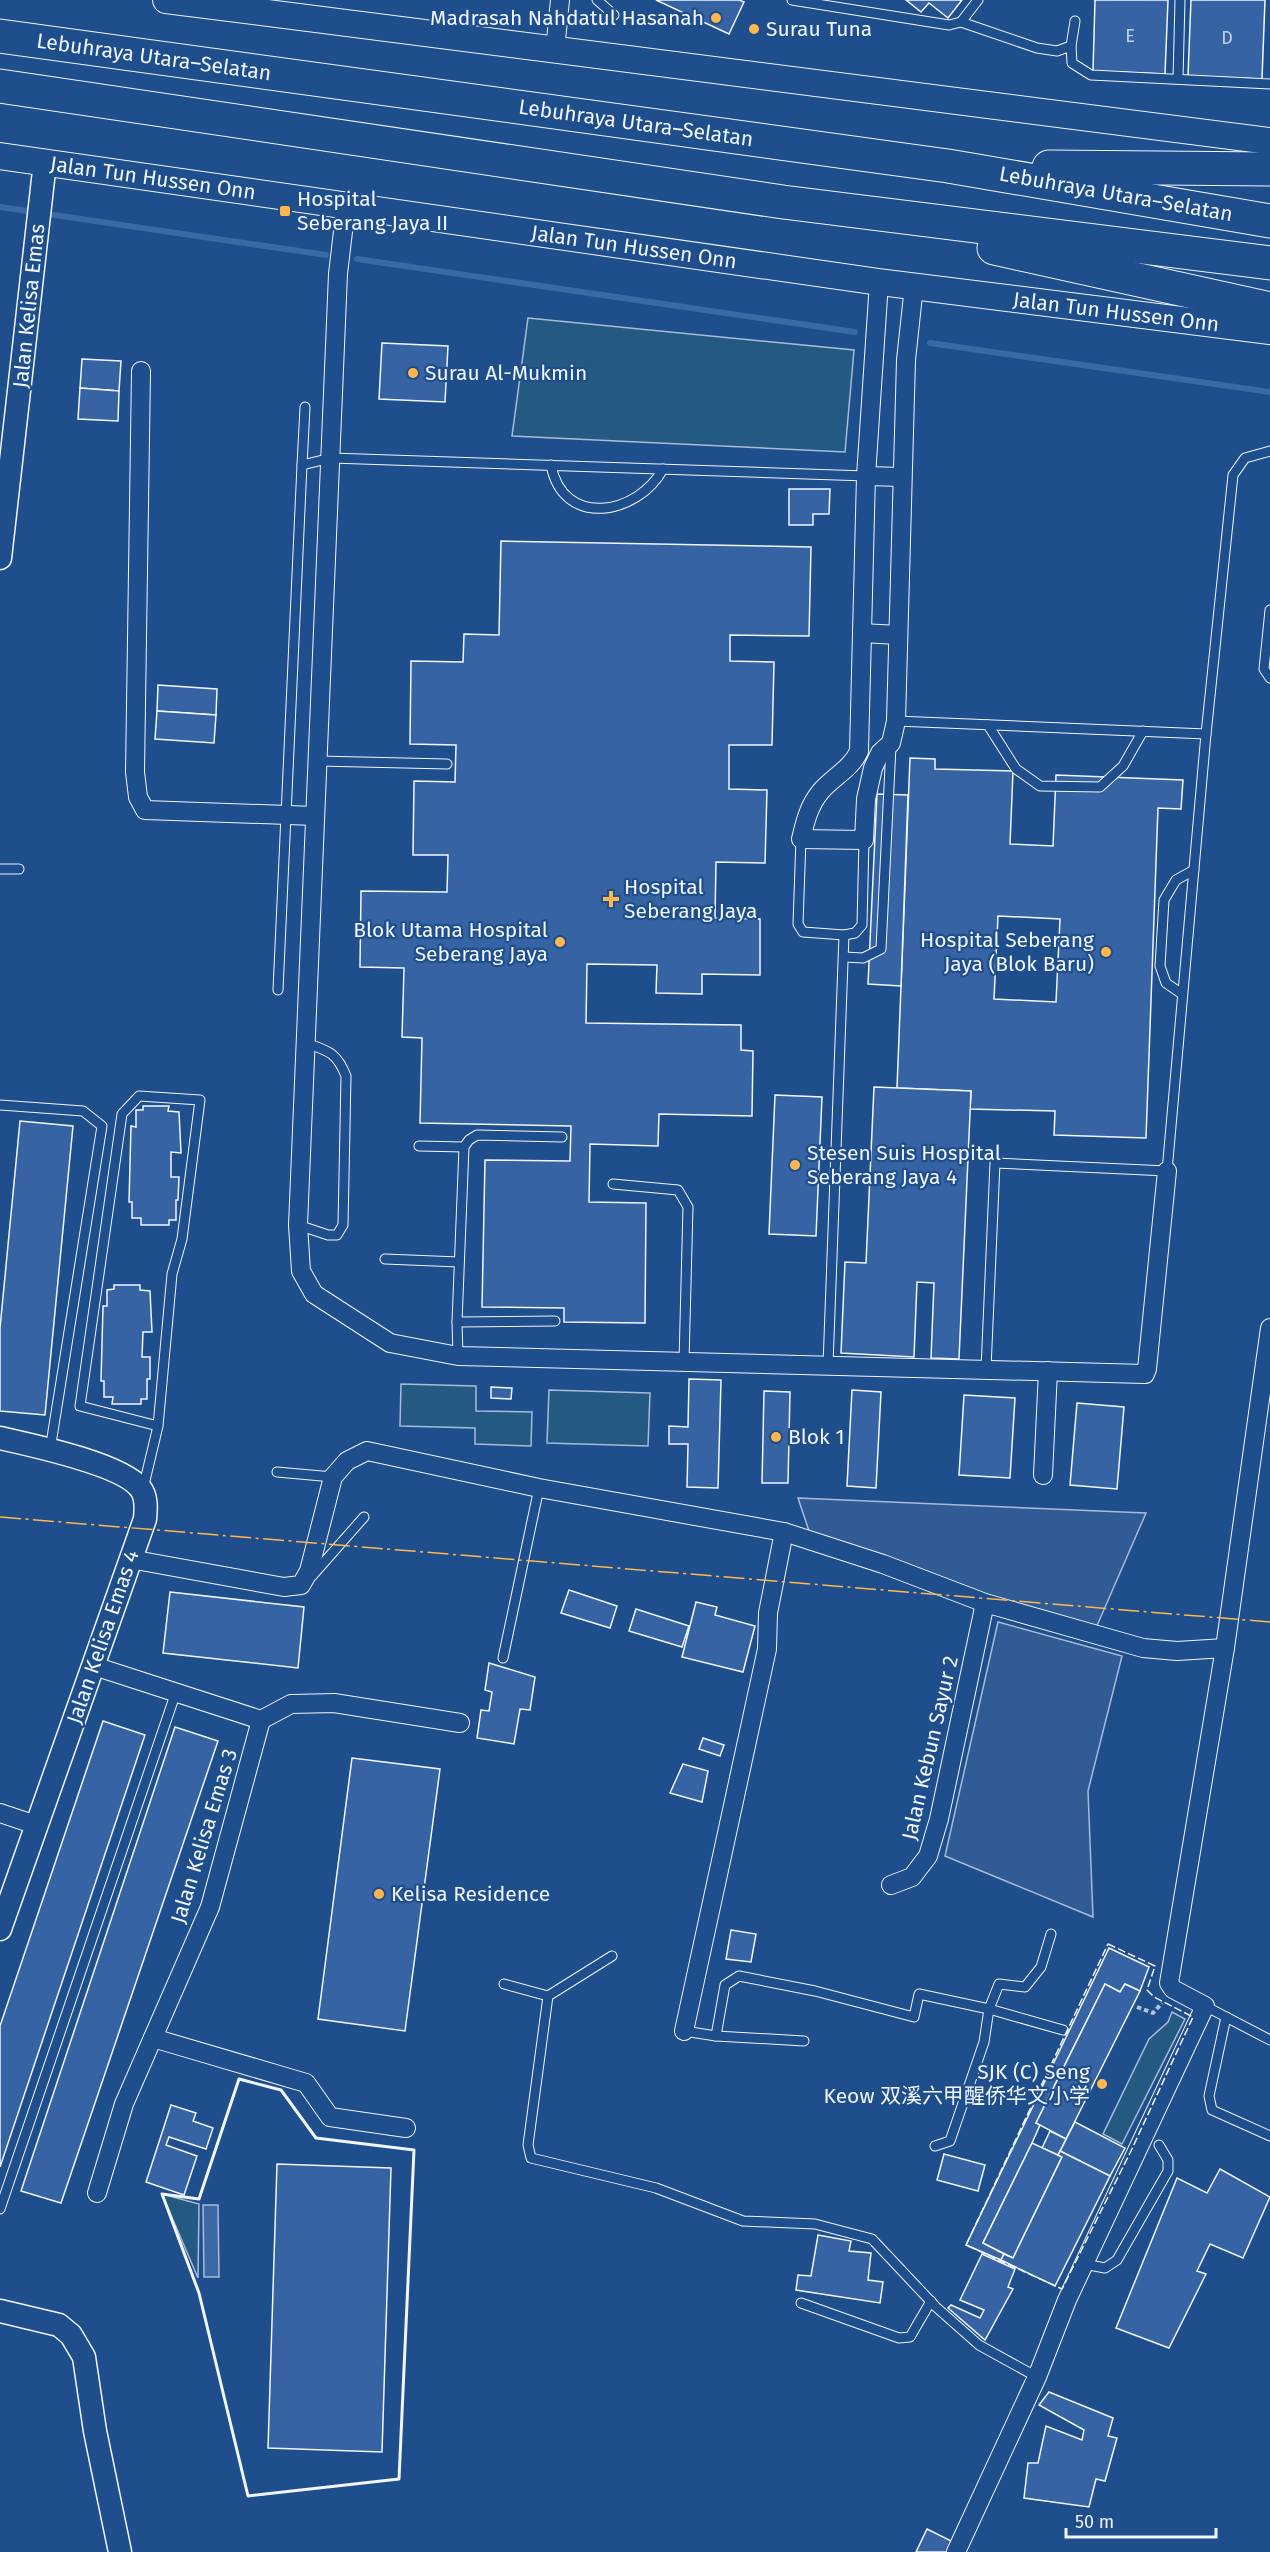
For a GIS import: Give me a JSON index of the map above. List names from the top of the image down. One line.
{"streets":{"highway":["Lebuhraya Utara–Selatan"],"main road":["Jalan Tun Hussen Onn"],"street":["Jalan Kelisa Emas","Jalan Kelisa Emas 4","Jalan Kebun Sayur 2","Jalan Kelisa Emas 3"]},"crossings":[["Jalan Tun Hussen Onn","Jalan Kelisa Emas"]],"places":{"other":["Madrasah Nahdatul Hasanah","Surau Tuna","Surau Al-Mukmin","Blok Utama Hospital Seberang Jaya","Hospital Seberang Jaya (Blok Baru)","Stesen Suis Hospital Seberang Jaya 4","Blok 1","Kelisa Residence","SJK (C) Seng Keow 双溪六甲醒侨华文小学"],"transit":["Hospital Seberang Jaya II"],"health":["Hospital Seberang Jaya"]},"house_numbers":["E","D"],"scale_bar":"50 m"}
